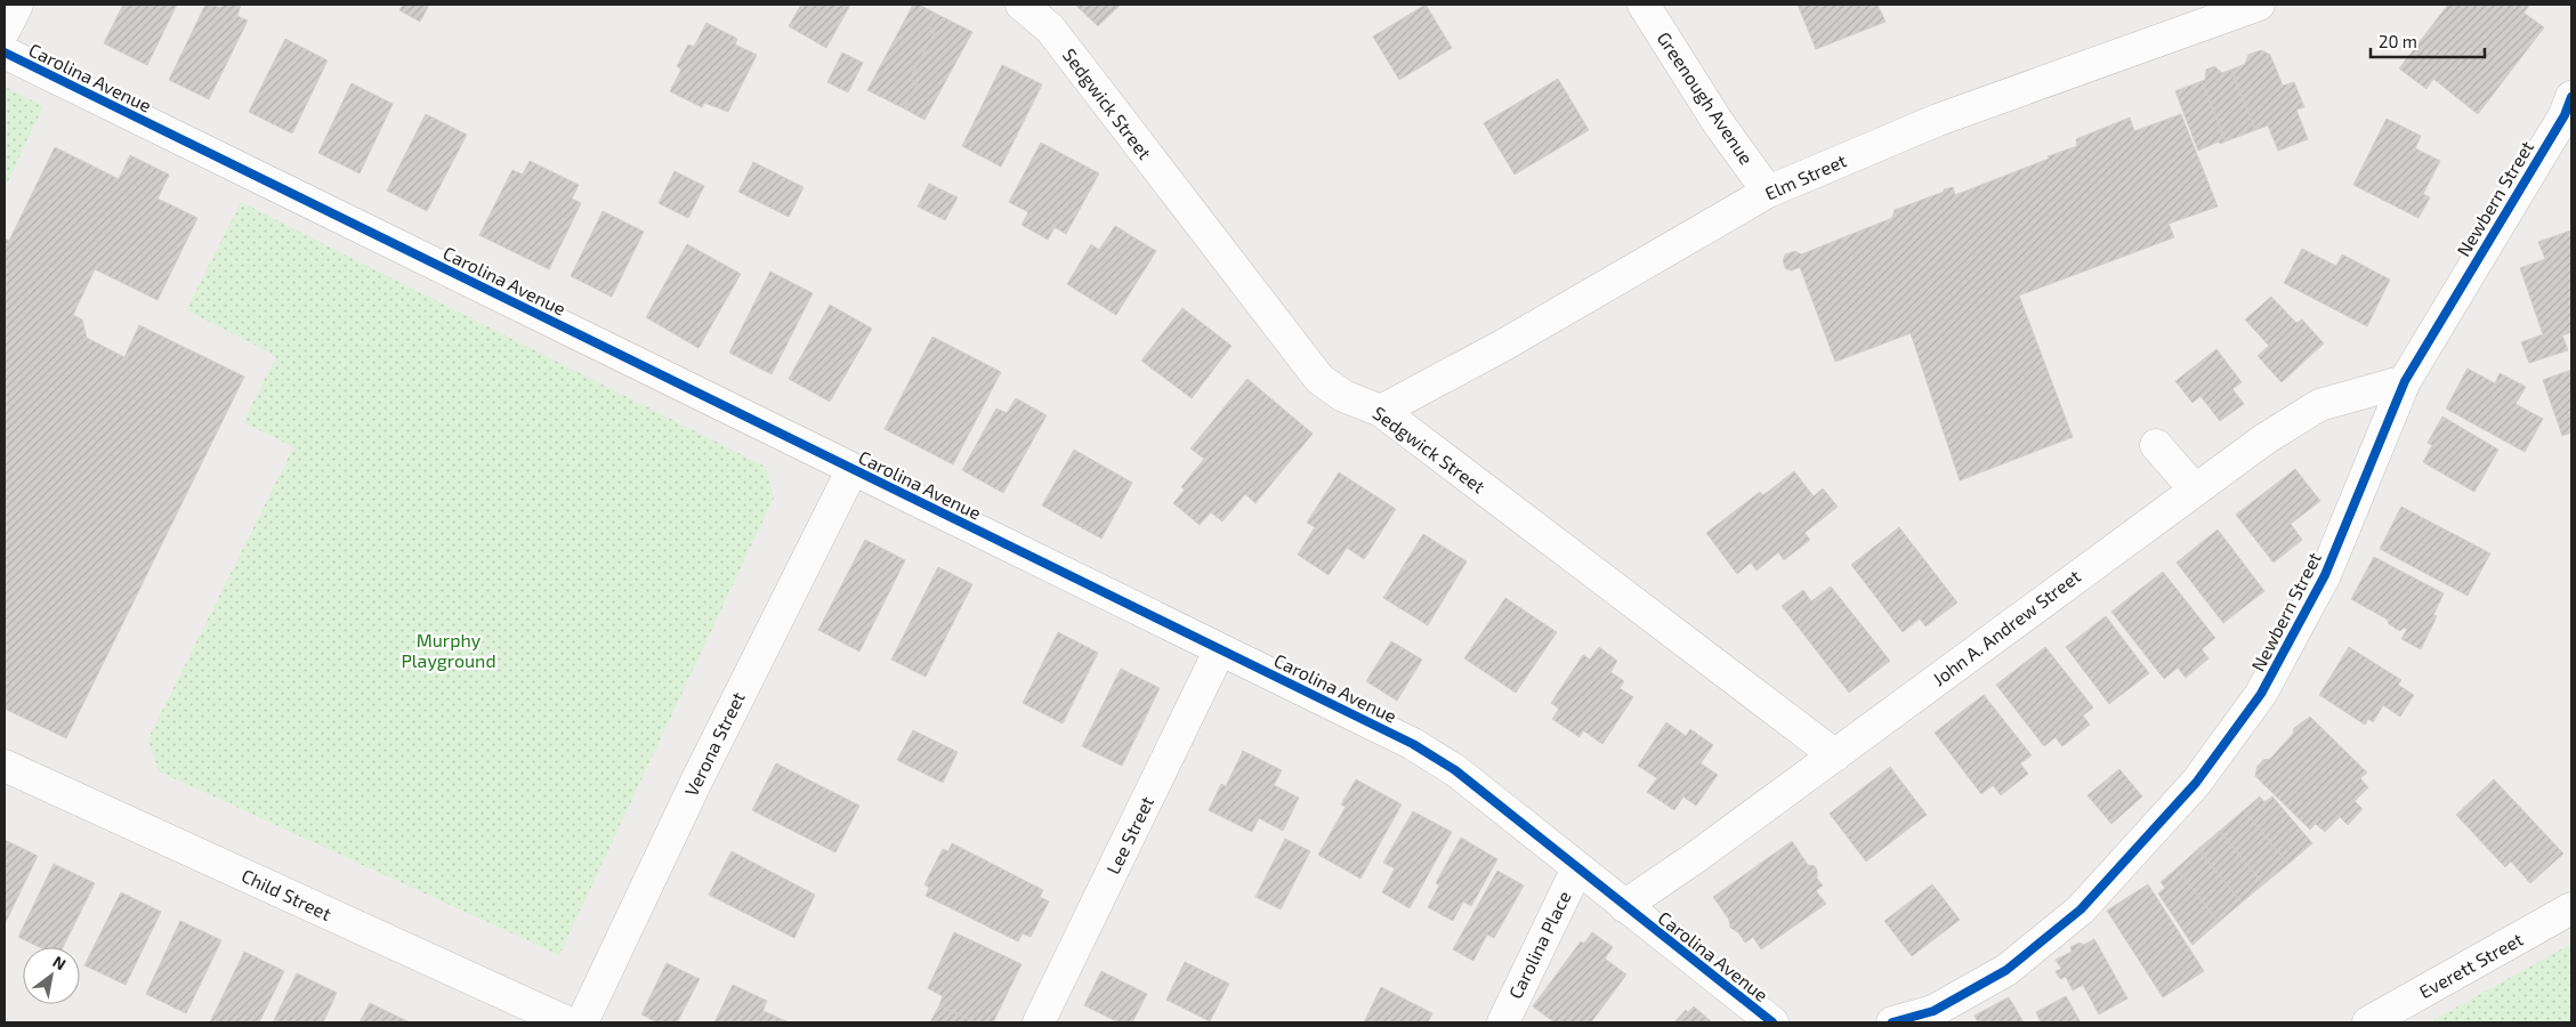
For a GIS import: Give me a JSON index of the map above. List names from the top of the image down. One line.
{"streets":{"street":["Carolina Avenue","Greenough Avenue","Sedgwick Street","Elm Street","Newbern Street","John A. Andrew Street","Verona Street","Lee Street","Child Street","Carolina Place","Everett Street"]},"crossings":[["Carolina Avenue","John A. Andrew Street"],["Carolina Avenue","Verona Street"],["Carolina Avenue","Lee Street"],["Carolina Avenue","Carolina Place"],["Greenough Avenue","Elm Street"],["Sedgwick Street","Elm Street"],["Sedgwick Street","John A. Andrew Street"],["Newbern Street","John A. Andrew Street"]],"parks":["Murphy Playground"],"scale_bar":"20 m","north":"top right"}
